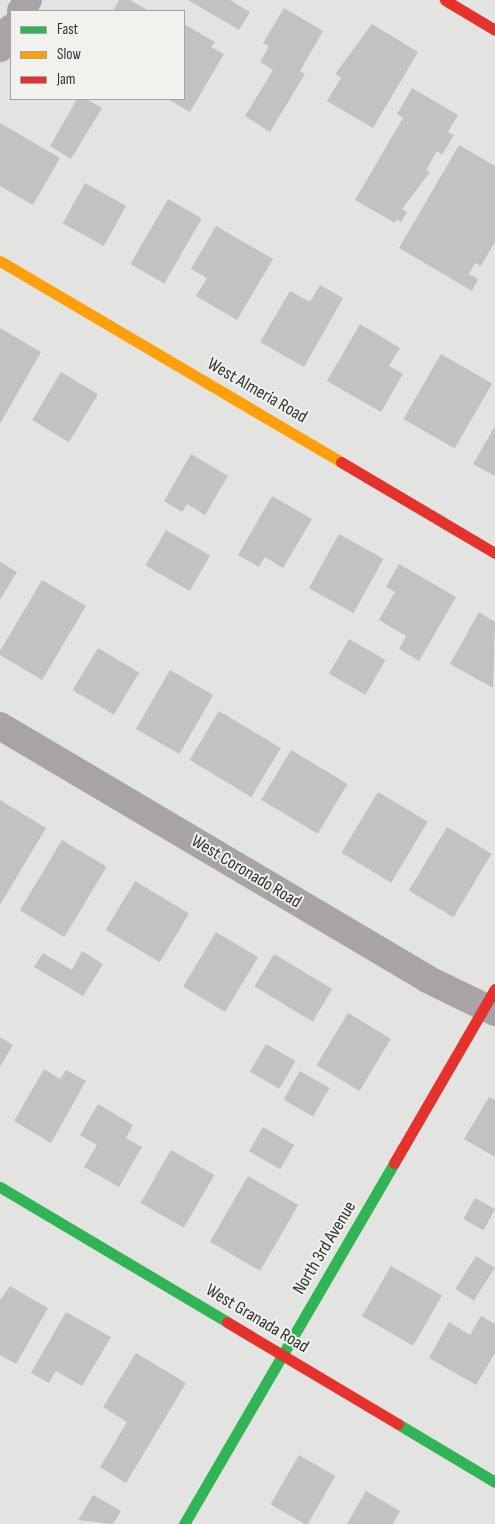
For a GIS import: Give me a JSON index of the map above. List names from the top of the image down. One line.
{"streets":{"street":["West Almeria Road","West Coronado Road","North 3rd Avenue","West Granada Road"]},"crossings":[["West Coronado Road","North 3rd Avenue"],["North 3rd Avenue","West Granada Road"]],"legend":["Fast","Slow","Jam"]}
